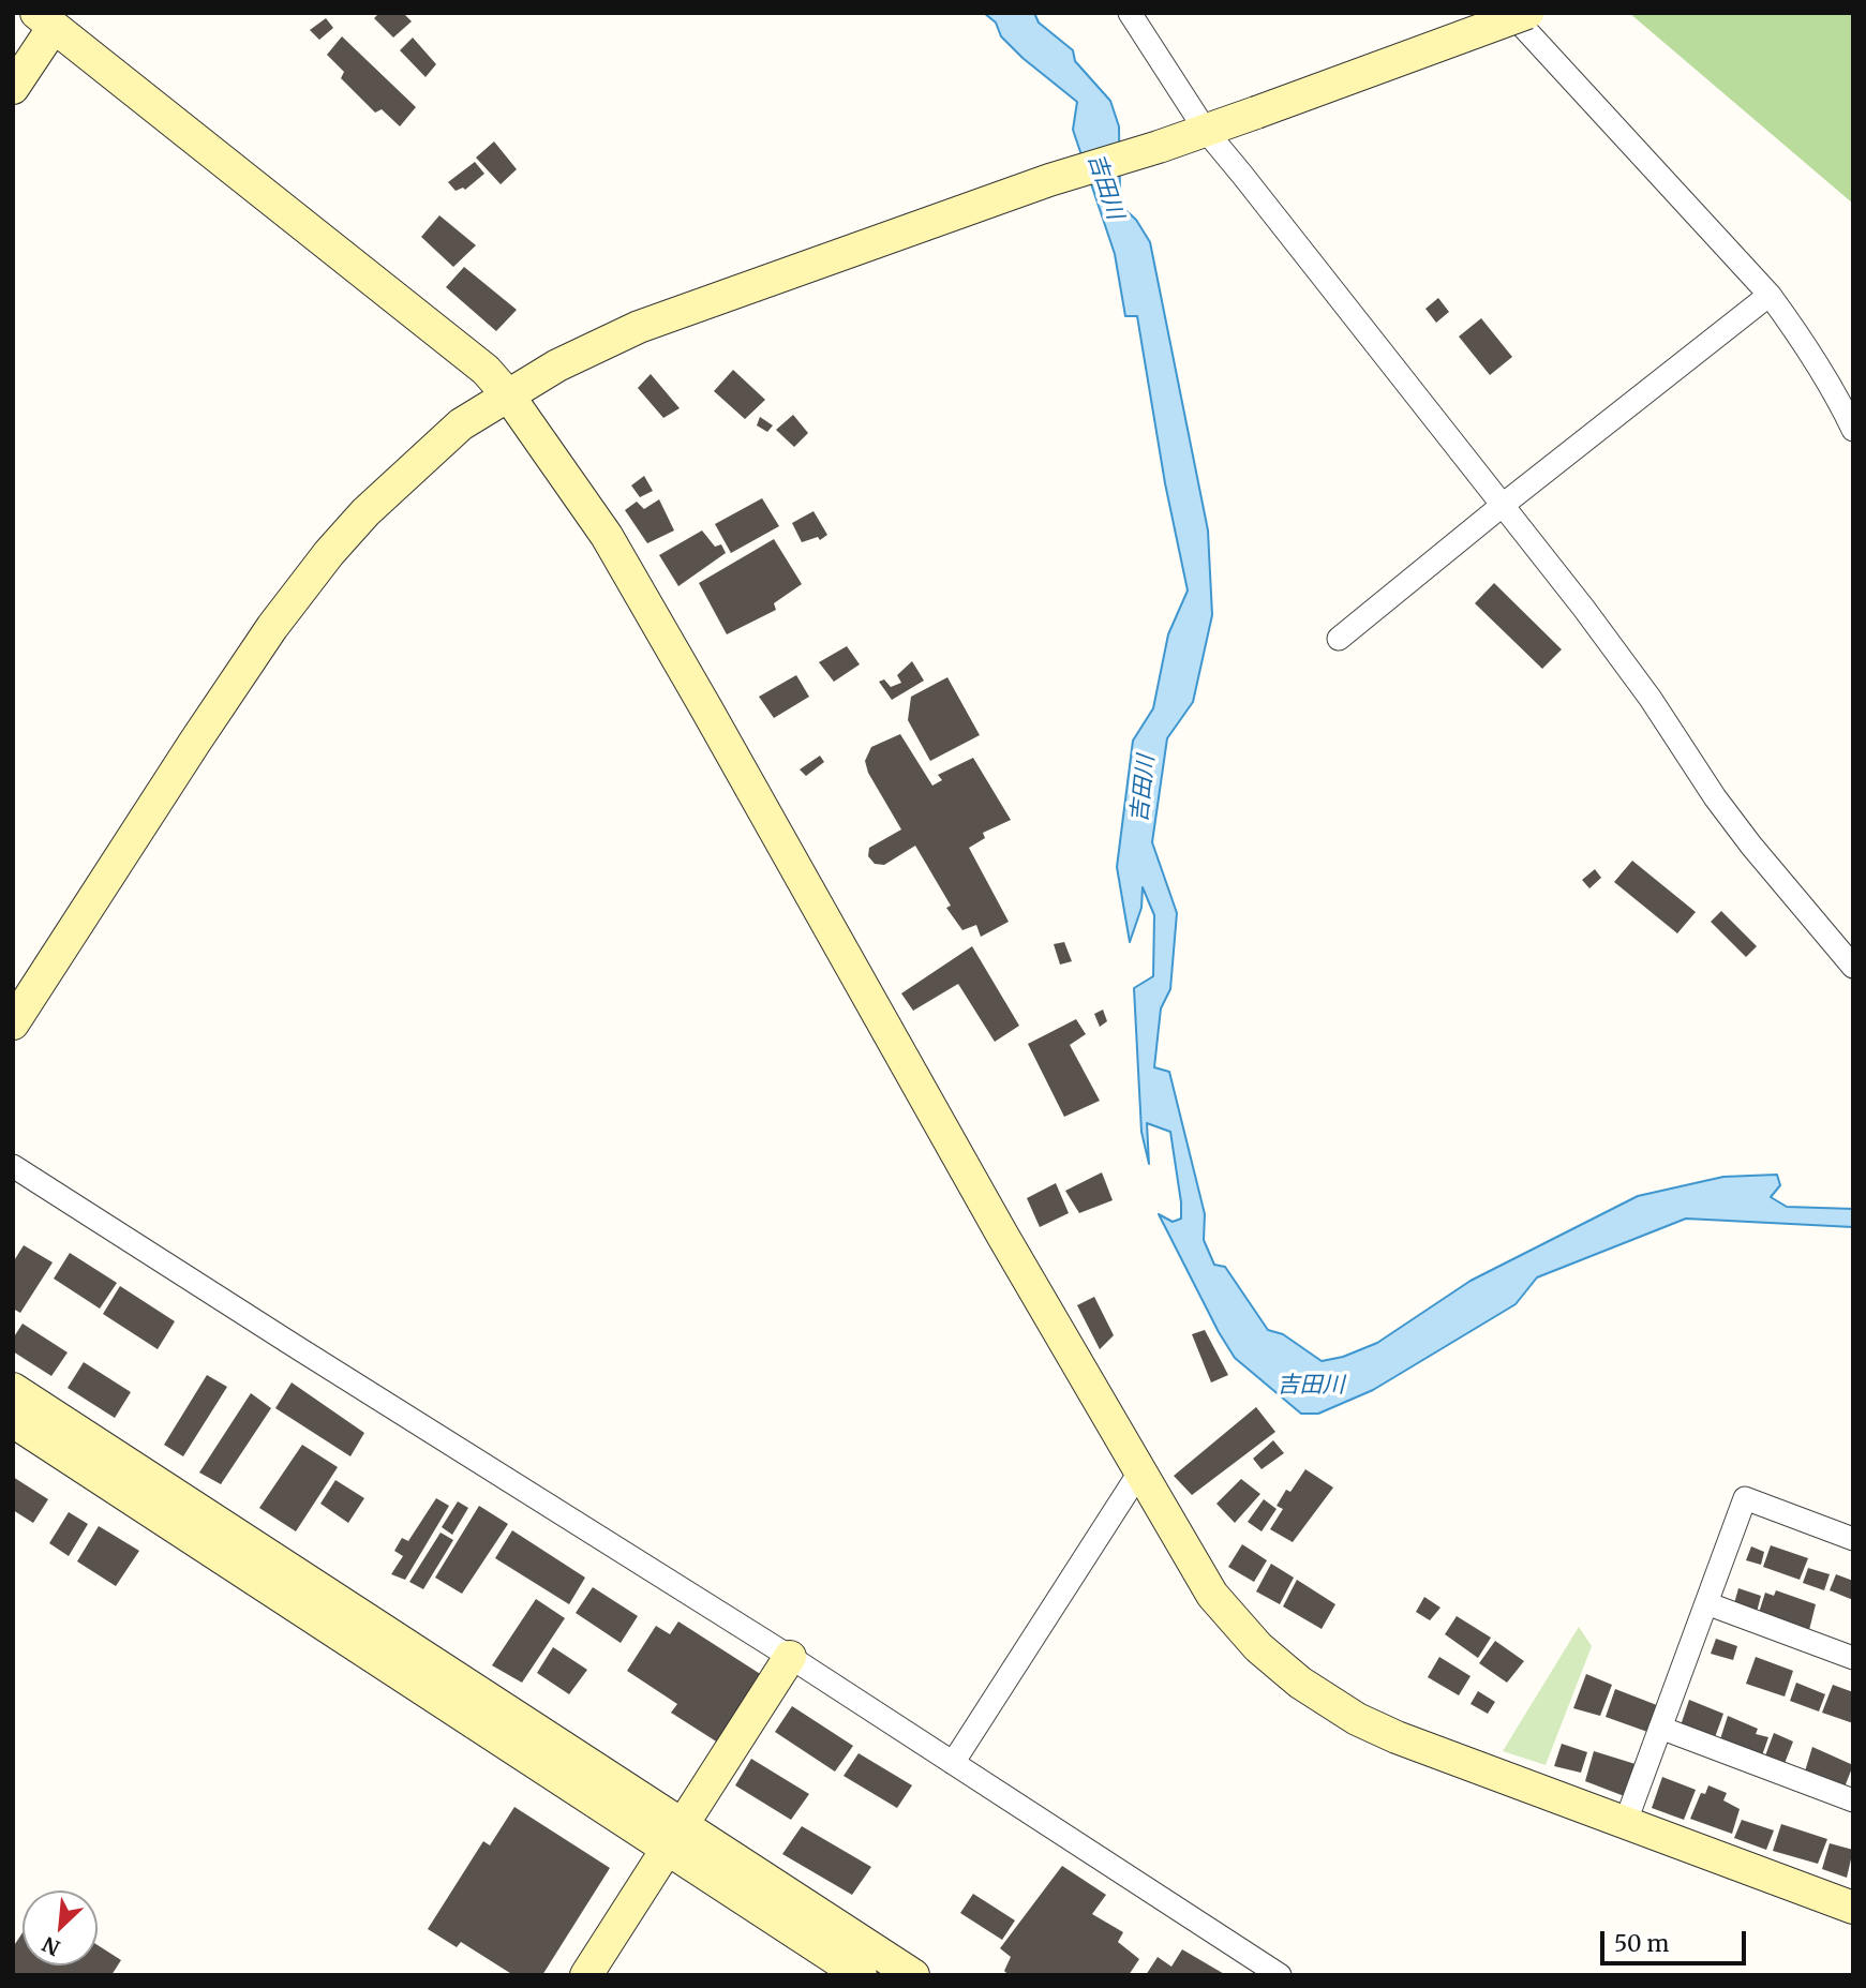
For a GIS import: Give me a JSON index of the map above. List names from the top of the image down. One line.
{"water":["吉田川"],"scale_bar":"50 m","north":"bottom left"}
